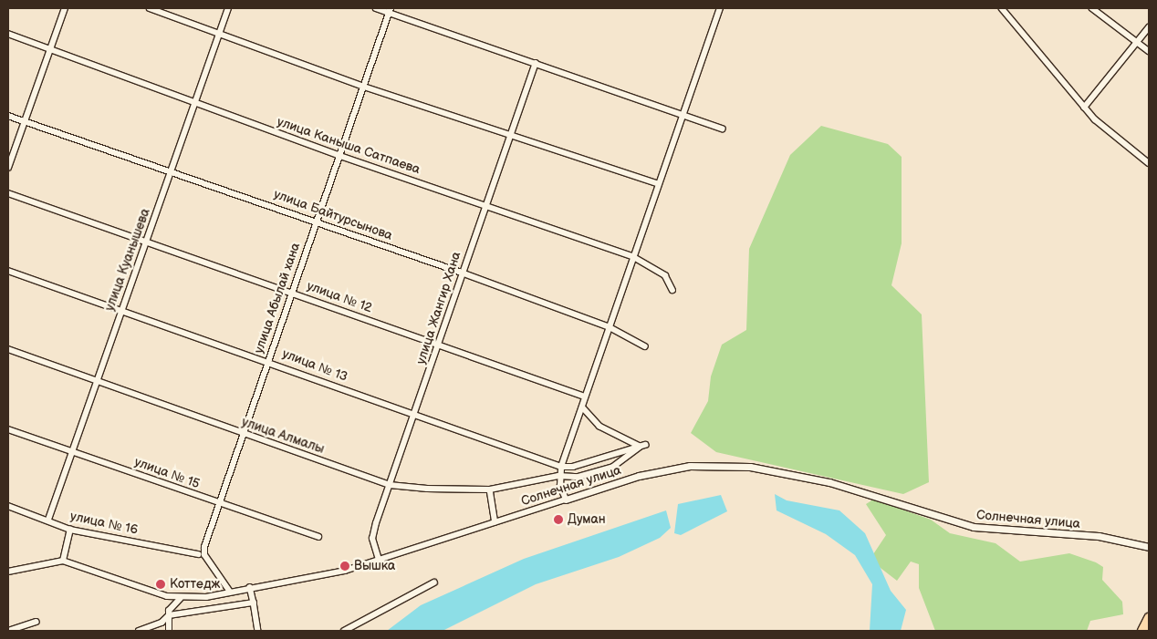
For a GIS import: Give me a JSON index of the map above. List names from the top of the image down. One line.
{"streets":{"street":["улица Каныша Сатпаева","улица Байтурсынова","улица Куанышева","улица № 12","улица Абылай хана","улица Жангир Хана","улица № 13","улица Алмалы","улица № 15","Солнечная улица","улица № 16"]},"crossings":[["улица Каныша Сатпаева","улица Куанышева"],["улица Каныша Сатпаева","улица Абылай хана"],["улица Каныша Сатпаева","улица Жангир Хана"],["улица Байтурсынова","улица Куанышева"],["улица Байтурсынова","улица Абылай хана"],["улица Байтурсынова","улица Жангир Хана"],["улица Куанышева","улица № 12"],["улица Куанышева","улица № 13"],["улица Куанышева","улица Алмалы"],["улица Куанышева","улица № 15"],["улица Куанышева","улица № 16"],["улица № 12","улица Абылай хана"],["улица № 12","улица Жангир Хана"],["улица Абылай хана","улица № 13"],["улица Абылай хана","улица Алмалы"],["улица Абылай хана","улица № 15"],["улица Абылай хана","Солнечная улица"],["улица Жангир Хана","улица № 13"],["улица Жангир Хана","улица Алмалы"],["улица Жангир Хана","Солнечная улица"]],"places":["Думан","Вышка","Коттедж"]}
